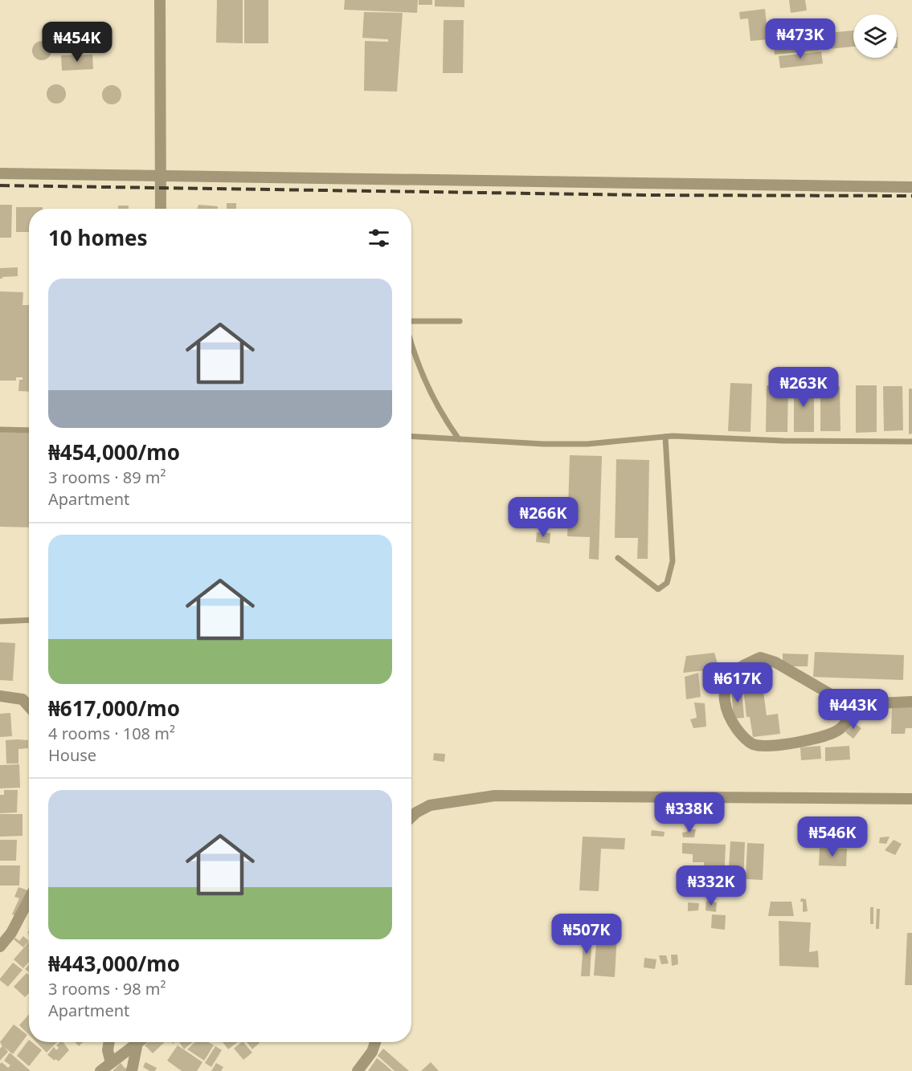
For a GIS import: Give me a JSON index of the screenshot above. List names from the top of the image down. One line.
{"page":{"price":["₦473K","₦454K","₦263K","₦266K","₦617K","₦443K","₦338K","₦546K","₦332K","₦507K"],"heading":"10 homes","list":[{"name":"₦454,000/mo","note":"3 rooms · 89 m² · Apartment"},{"name":"₦617,000/mo","note":"4 rooms · 108 m² · House"},{"name":"₦443,000/mo","note":"3 rooms · 98 m² · Apartment"}]}}
